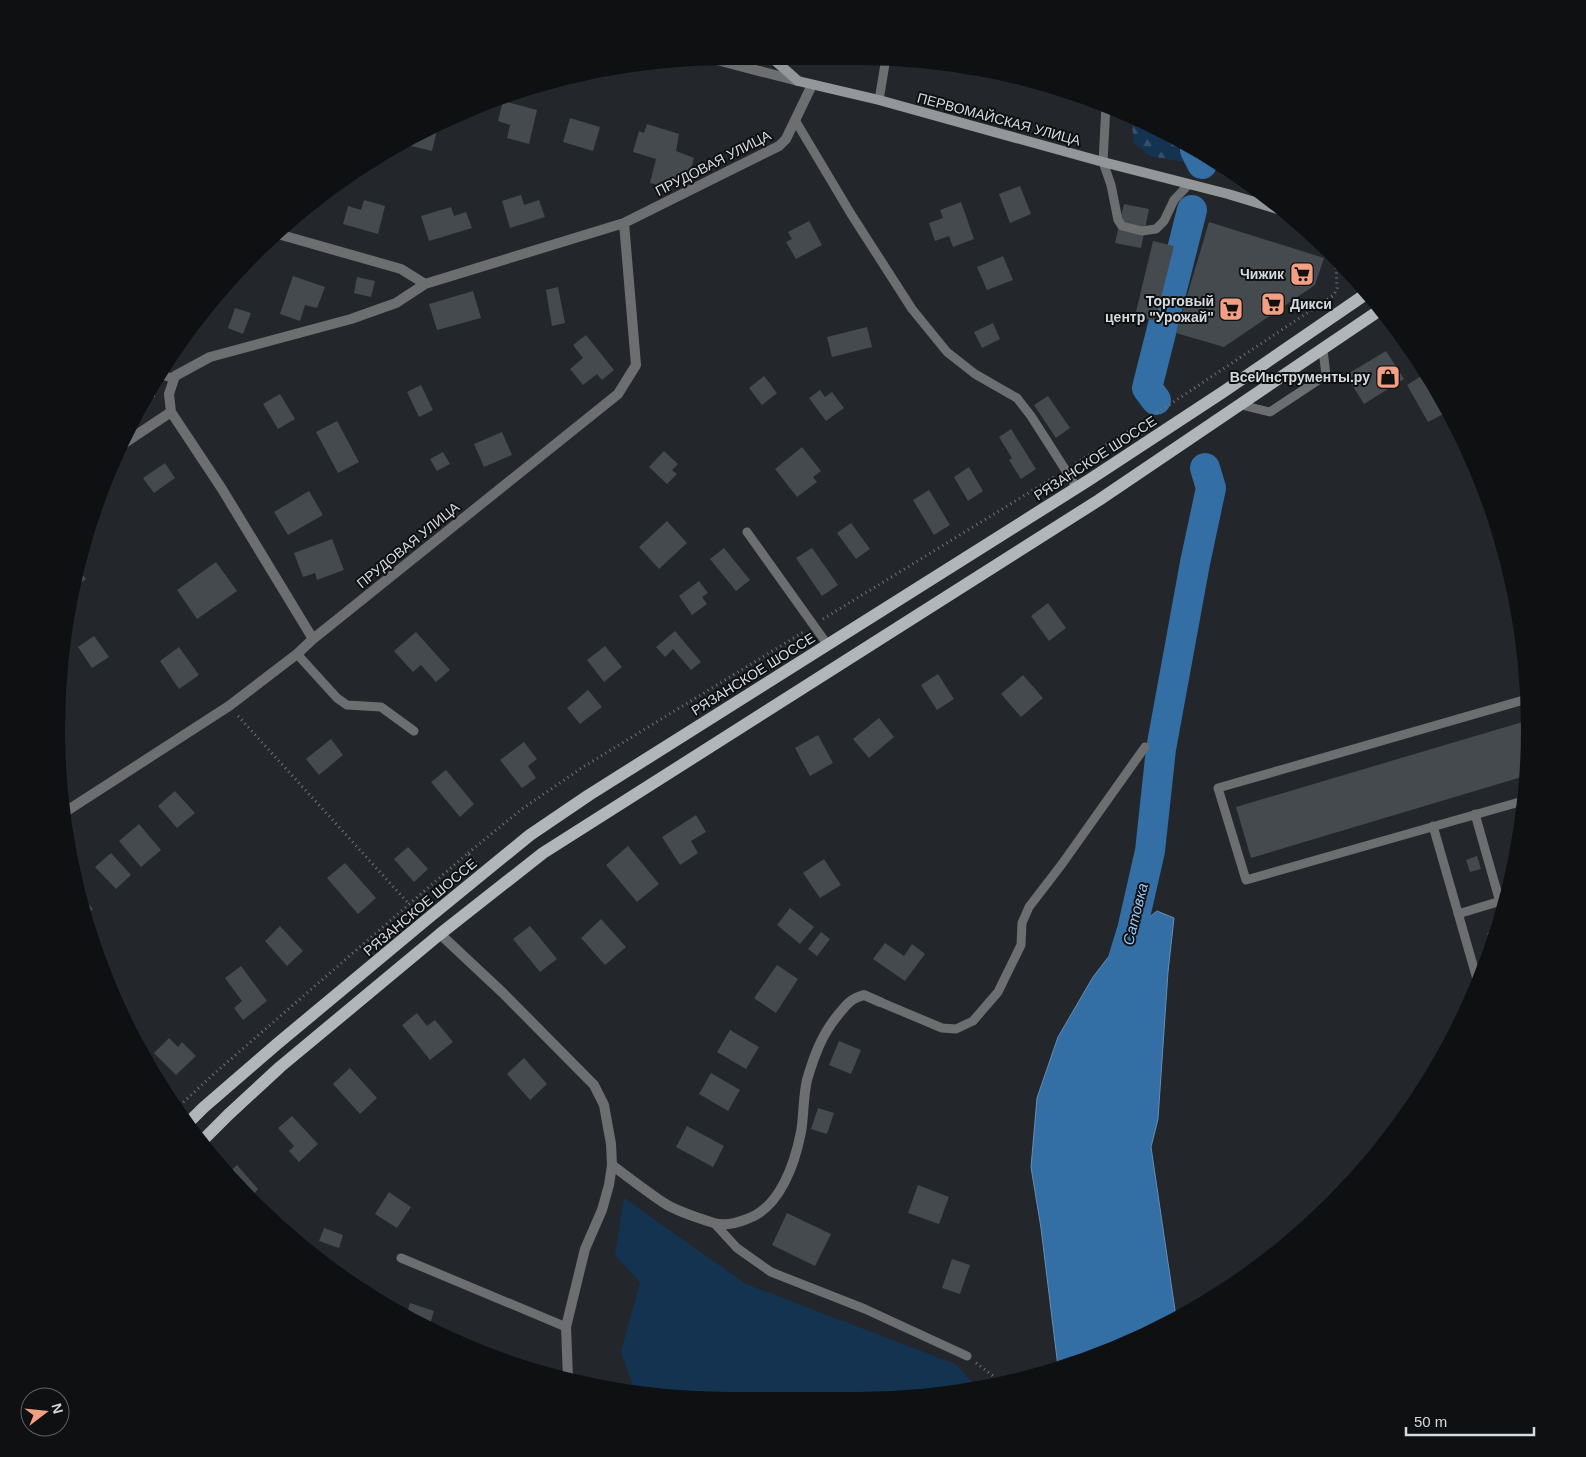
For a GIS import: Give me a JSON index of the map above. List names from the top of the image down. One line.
{"streets":{"main road":["ПЕРВОМАЙСКАЯ УЛИЦА","РЯЗАНСКОЕ ШОССЕ"],"street":["ПРУДОВАЯ УЛИЦА"]},"crossings":[["ПЕРВОМАЙСКАЯ УЛИЦА","ПРУДОВАЯ УЛИЦА"]],"water":["Сатовка"],"places":{"supermarket":["Чижик","Дикси","Торговый центр \"Урожай\""],"shop":["ВсеИнструменты.ру"]},"scale_bar":"50 m","north":"right"}
